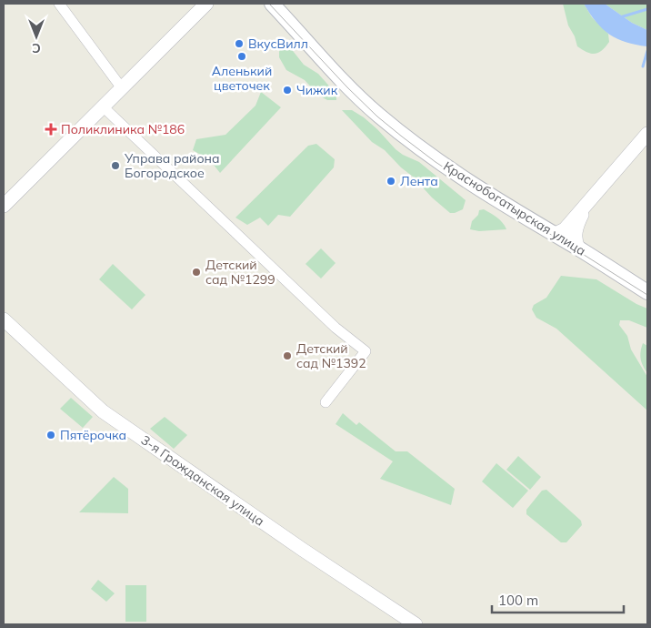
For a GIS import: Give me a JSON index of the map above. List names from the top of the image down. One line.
{"streets":{"main road":["Краснобогатырская улица"],"street":["3-я Гражданская улица"]},"places":{"other":["ВкусВилл","Аленький цветочек","Чижик","Управа района Богородское","Лента","Детский сад №1299","Детский сад №1392","Пятёрочка"],"health":["Поликлиника №186"]},"scale_bar":"100 m","north":"bottom"}
